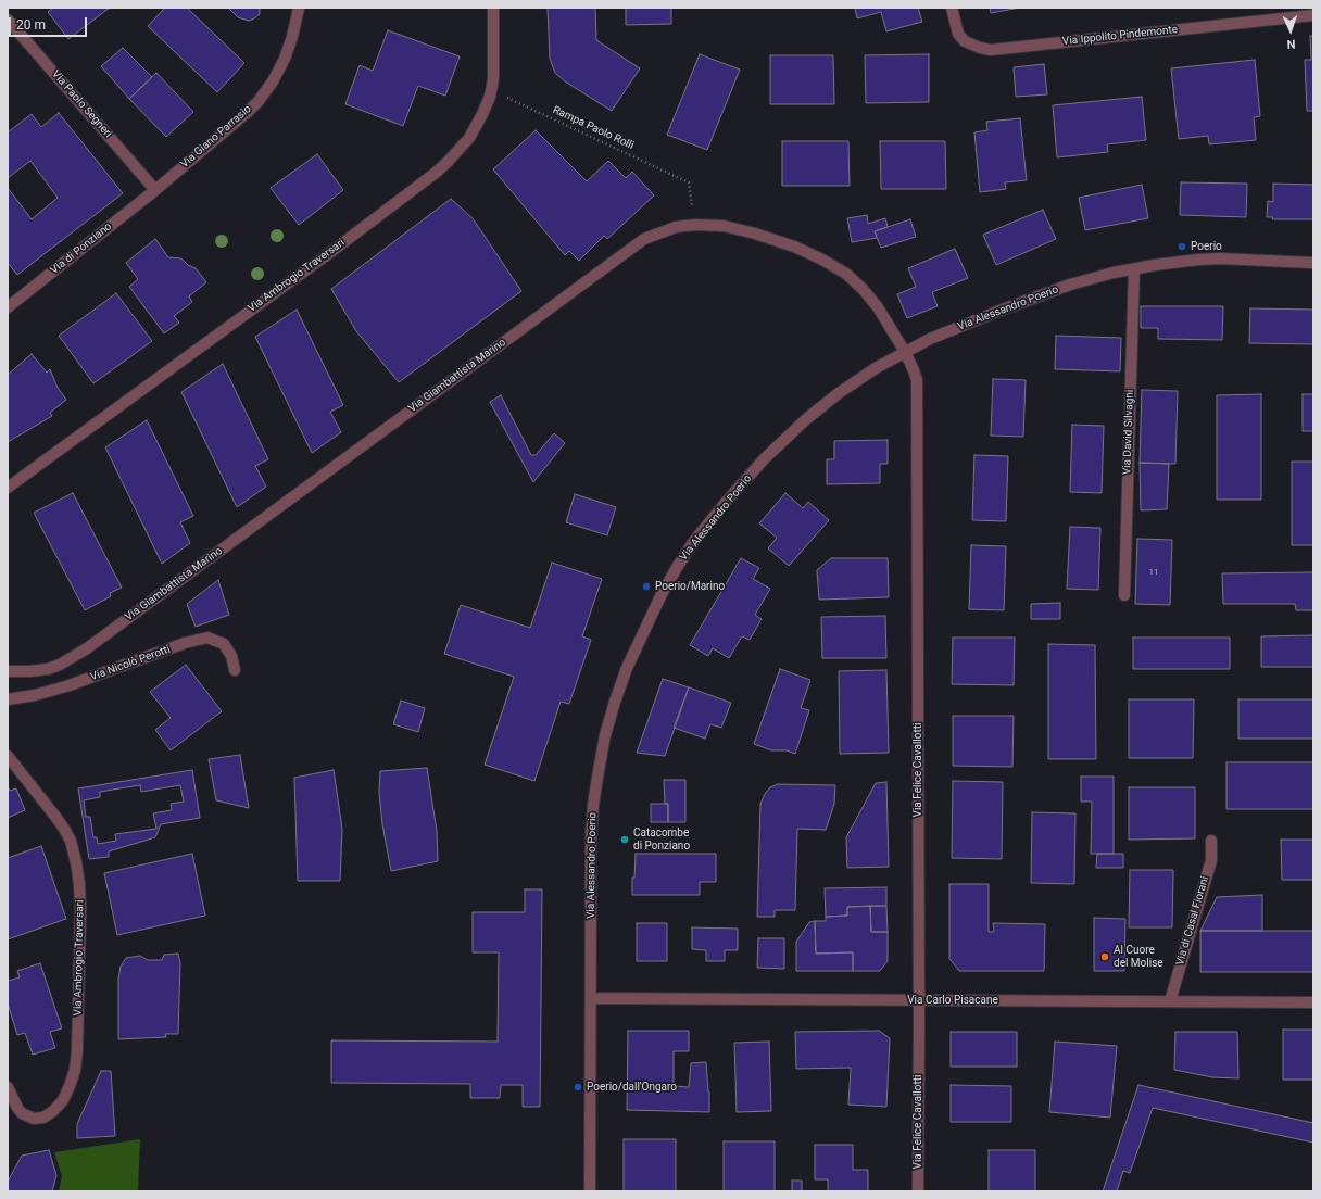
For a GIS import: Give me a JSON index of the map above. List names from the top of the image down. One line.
{"streets":{"street":["Via Ippolito Pindemonte","Via Paolo Segneri","Via Giano Parrasio","Via di Ponziano","Via Ambrogio Traversari","Via Alessandro Poerio","Via Giambattista Marino","Via David Silvagni","Via Nicolò Perotti","Via Felice Cavallotti","Via di Casal Fiorani","Via Carlo Pisacane"],"path":["Rampa Paolo Rolli"]},"crossings":[["Via Paolo Segneri","Via Giano Parrasio"],["Via Paolo Segneri","Via di Ponziano"],["Rampa Paolo Rolli","Via Ambrogio Traversari"],["Rampa Paolo Rolli","Via Giambattista Marino"],["Via Giano Parrasio","Via di Ponziano"],["Via Alessandro Poerio","Via Giambattista Marino"],["Via Alessandro Poerio","Via David Silvagni"],["Via Alessandro Poerio","Via Felice Cavallotti"],["Via Alessandro Poerio","Via Carlo Pisacane"],["Via Giambattista Marino","Via Felice Cavallotti"],["Via Felice Cavallotti","Via Carlo Pisacane"],["Via di Casal Fiorani","Via Carlo Pisacane"]],"places":["Poerio","Poerio/Marino","Catacombe di Ponziano","Al Cuore del Molise","Poerio/dall'Ongaro"],"house_numbers":["11"],"scale_bar":"20 m","north":"bottom"}
